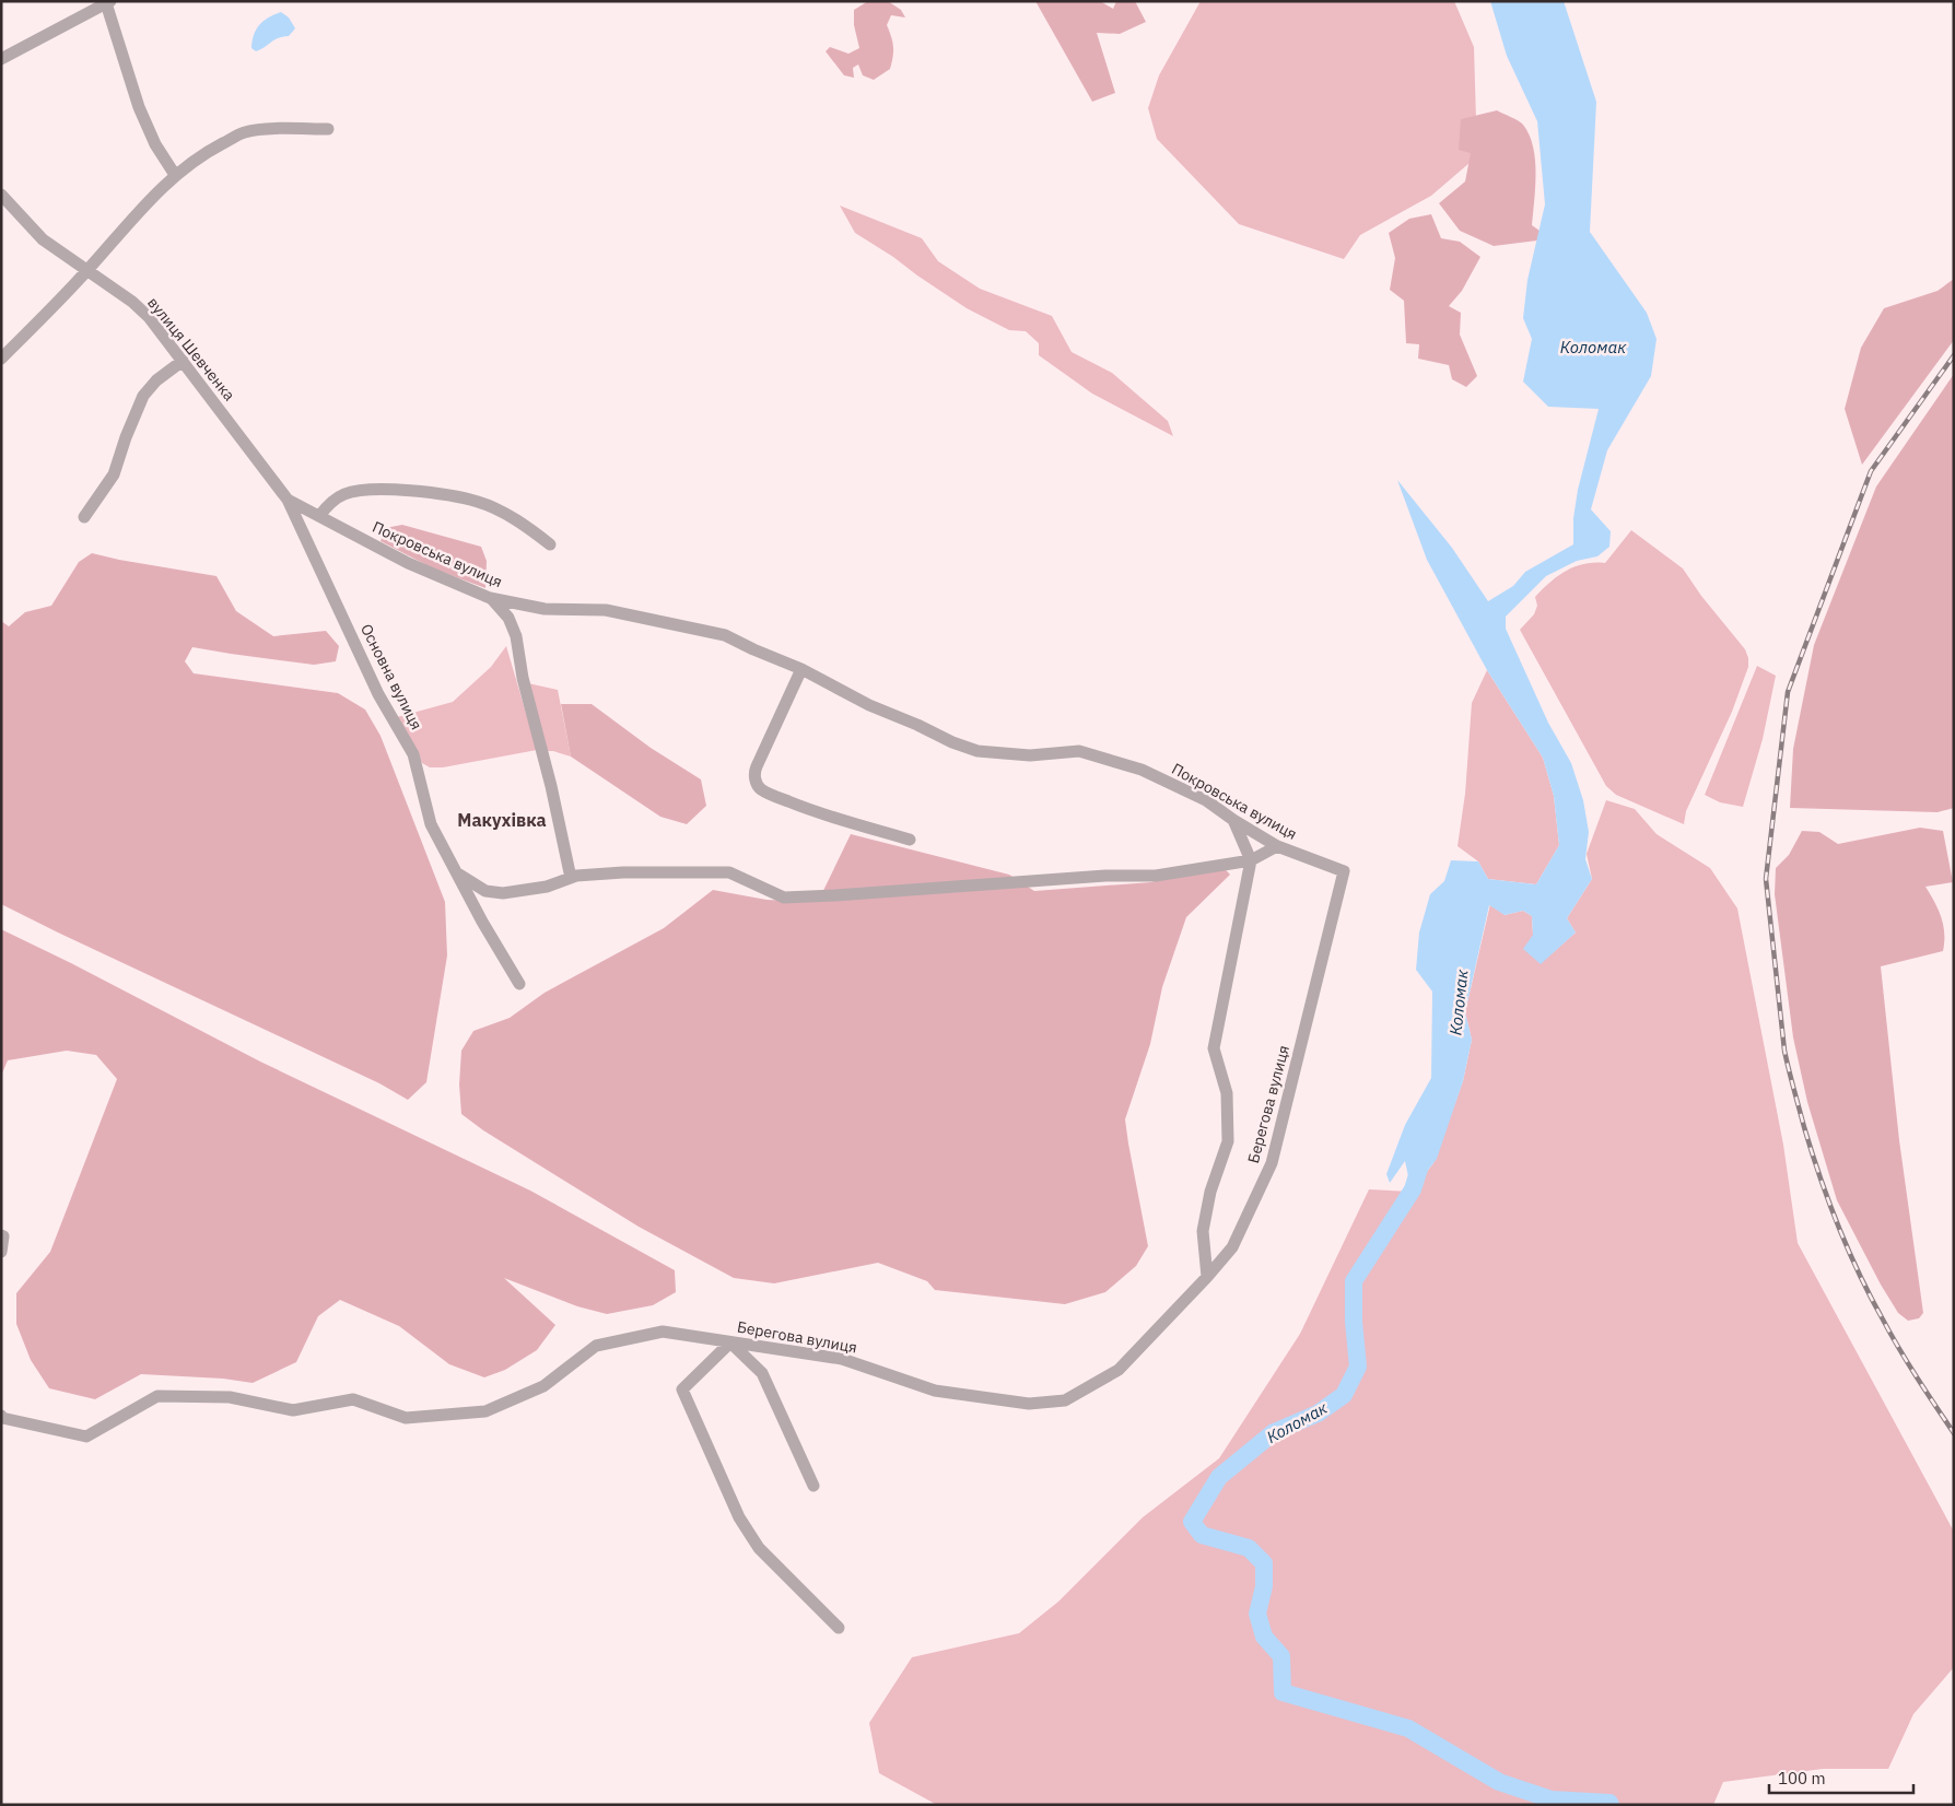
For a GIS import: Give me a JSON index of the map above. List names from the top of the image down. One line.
{"streets":{"street":["вулиця Шевченка","Покровська вулиця","Основна вулиця","Берегова вулиця"]},"crossings":[["вулиця Шевченка","Покровська вулиця"],["вулиця Шевченка","Основна вулиця"],["Покровська вулиця","Основна вулиця"],["Покровська вулиця","Берегова вулиця"]],"districts":["Макухівка"],"water":["Коломак"],"scale_bar":"100 m"}
